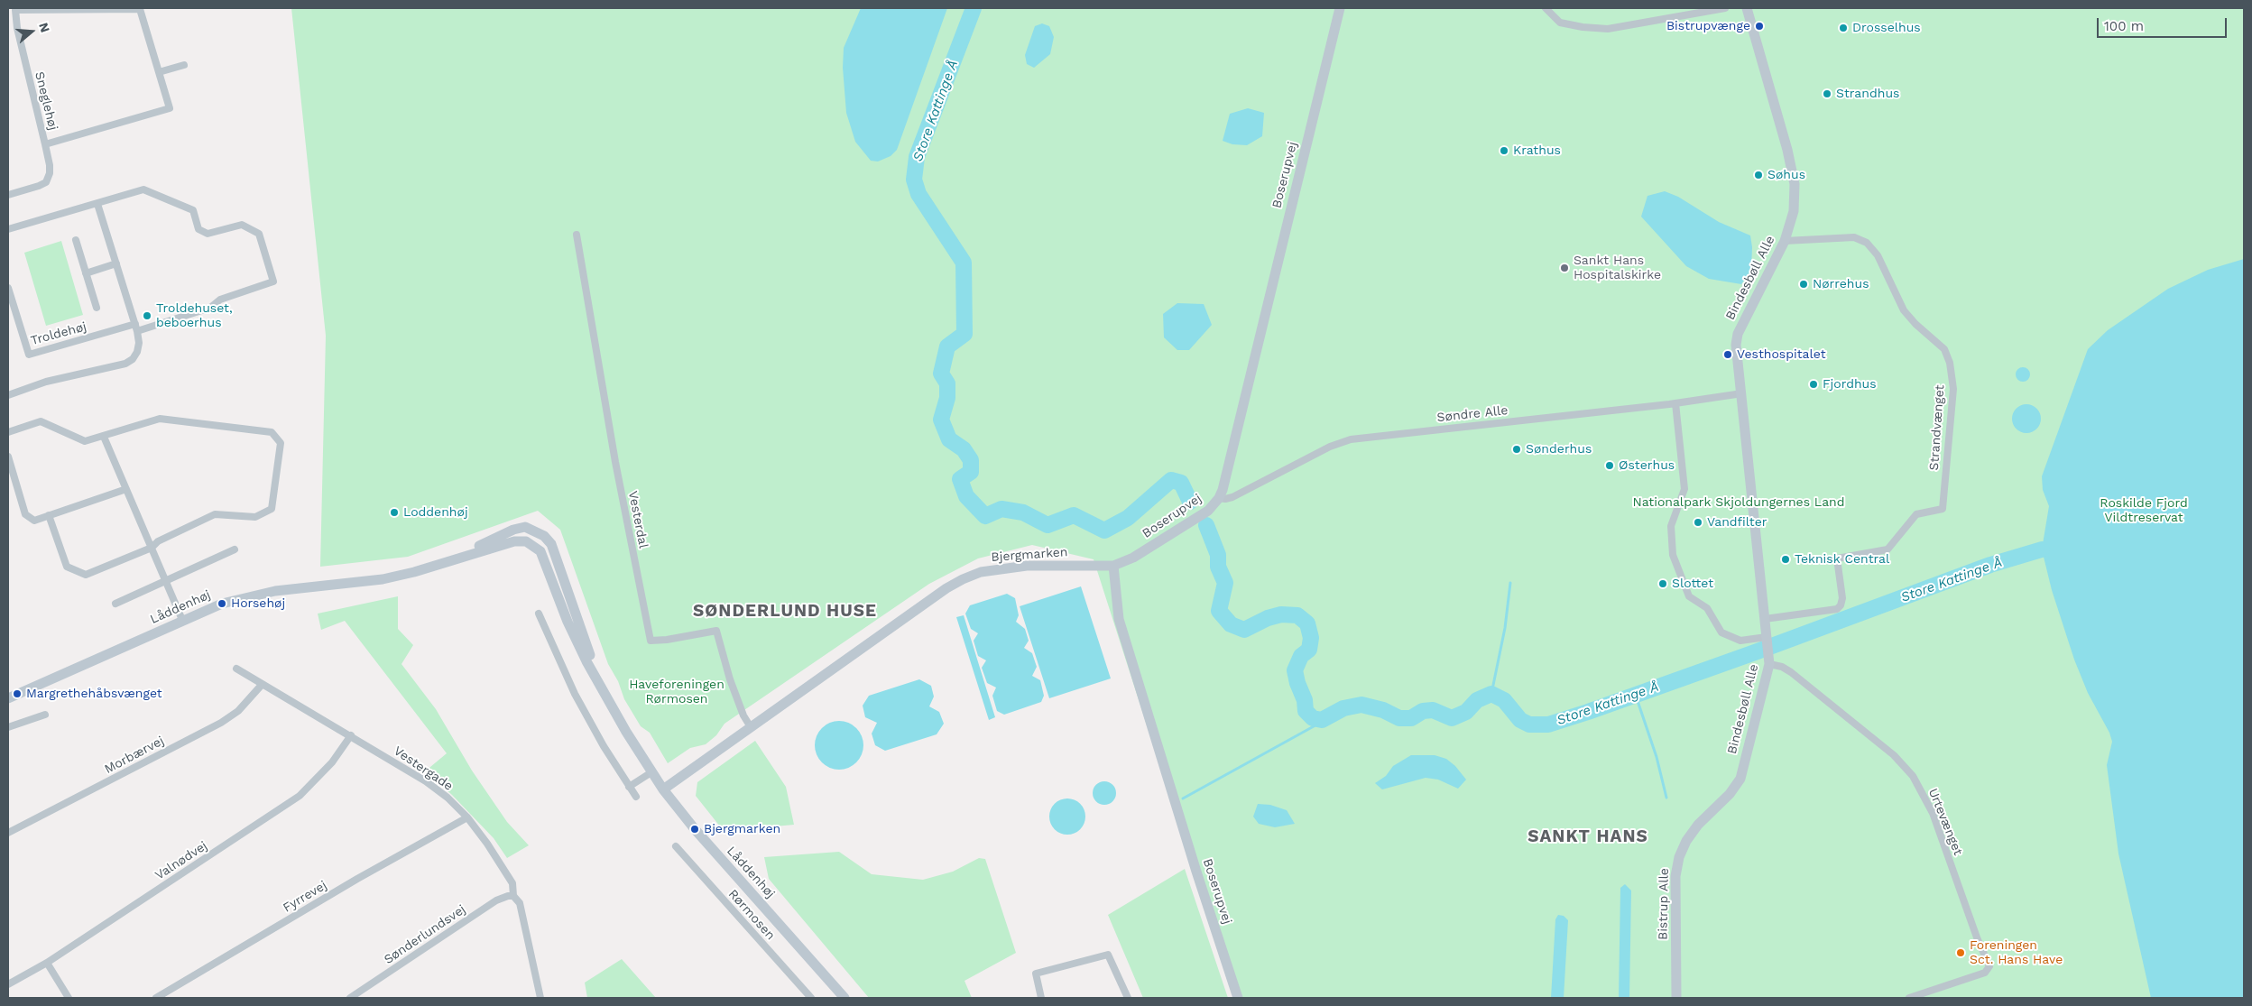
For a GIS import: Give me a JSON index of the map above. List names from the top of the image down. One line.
{"streets":{"street":["Sneglehøj","Boserupvej","Bindesbøll Alle","Troldehøj","Søndre Alle","Strandvænget","Vesterdal","Bjergmarken","Låddenhøj","Morbærvej","Vestergade","Urtevænget","Valnødvej","Fyrrevej","Bistrup Alle","Rørmosen","Sønderlundsvej"]},"crossings":[["Boserupvej","Søndre Alle"],["Boserupvej","Bjergmarken"],["Bindesbøll Alle","Søndre Alle"],["Bindesbøll Alle","Strandvænget"],["Bindesbøll Alle","Urtevænget"],["Bindesbøll Alle","Bistrup Alle"],["Vesterdal","Bjergmarken"],["Bjergmarken","Låddenhøj"],["Morbærvej","Vestergade"],["Vestergade","Valnødvej"],["Vestergade","Fyrrevej"],["Vestergade","Sønderlundsvej"]],"districts":["SØNDERLUND HUSE","SANKT HANS"],"water":["Store Kattinge Å"],"parks":["Nationalpark Skjoldungernes Land","Roskilde Fjord Vildtreservat","Haveforeningen Rørmosen"],"places":["Bistrupvænge","Drosselhus","Strandhus","Krathus","Søhus","Sankt Hans Hospitalskirke","Nørrehus","Troldehuset, beboerhus","Vesthospitalet","Fjordhus","Sønderhus","Østerhus","Loddenhøj","Vandfilter","Teknisk Central","Slottet","Horsehøj","Margrethehåbsvænget","Bjergmarken","Foreningen Sct. Hans Have"],"scale_bar":"100 m","north":"right"}
